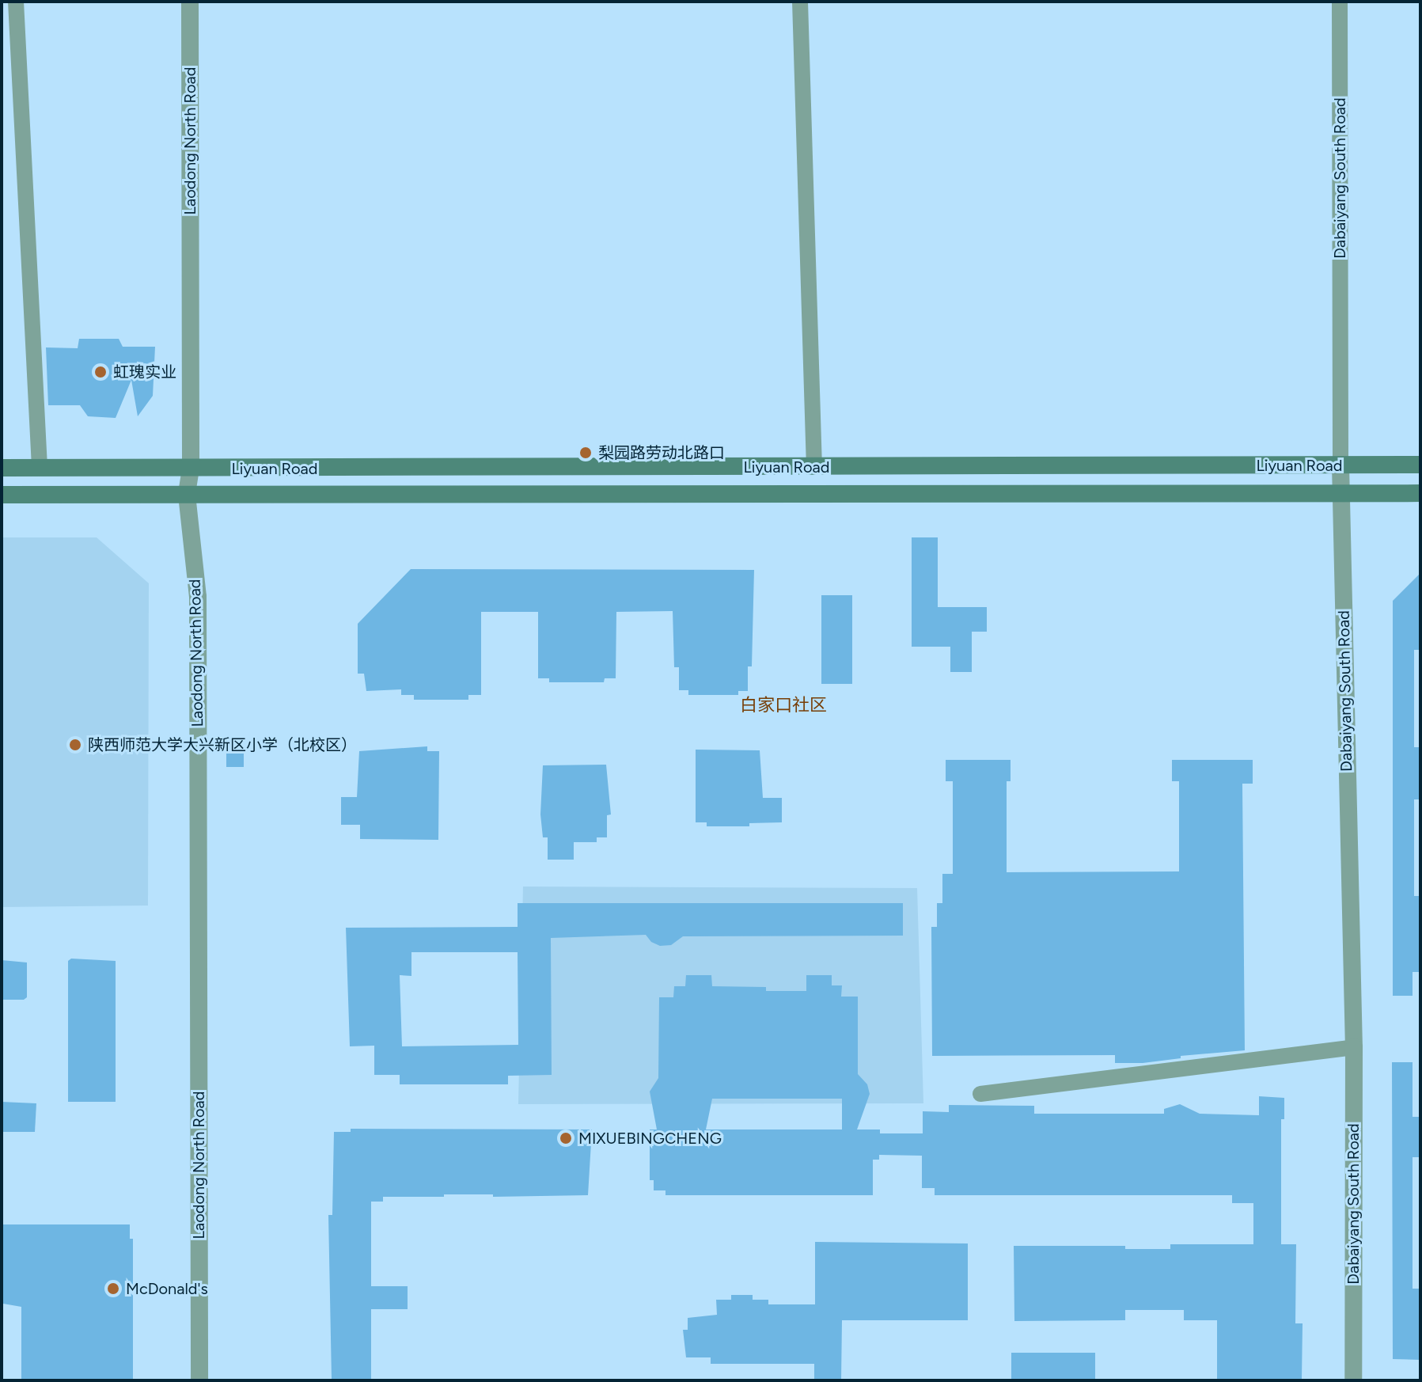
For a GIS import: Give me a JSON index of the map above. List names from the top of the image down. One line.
{"streets":{"main road":["Liyuan Road"],"street":["Laodong North Road","Dabaiyang South Road"]},"crossings":[["Laodong North Road","Liyuan Road"],["Dabaiyang South Road","Liyuan Road"]],"districts":["白家口社区"],"places":["虹瑰实业","梨园路劳动北路口","陕西师范大学大兴新区小学（北校区）","MIXUEBINGCHENG","McDonald's"]}
